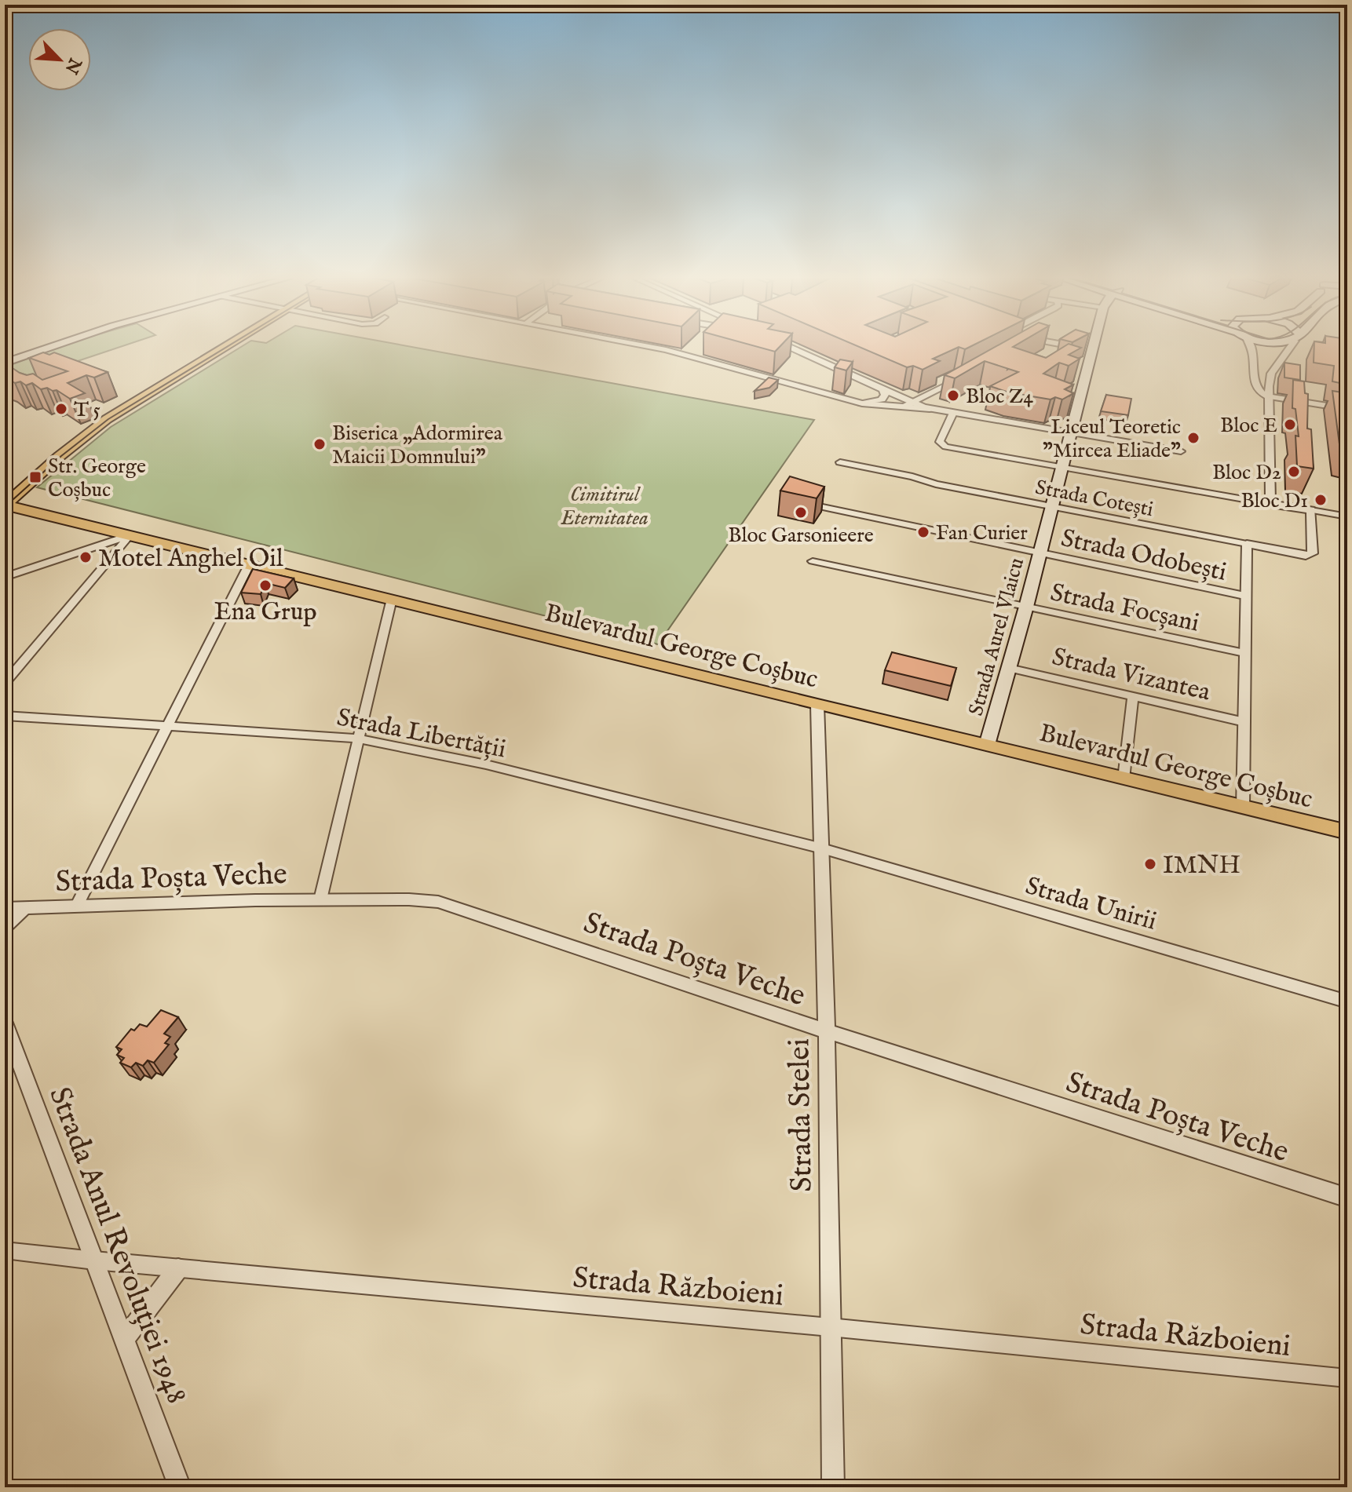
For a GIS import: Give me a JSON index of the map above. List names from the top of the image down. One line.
{"streets":{"main road":["Strada Aurel Vlaicu","Bulevardul George Coșbuc"],"street":["Strada Cotești","Strada Odobești","Strada Focșani","Strada Vizantea","Strada Libertății","Strada Poșta Veche","Strada Unirii","Strada Stelei","Strada Anul Revoluției 1948","Strada Războieni"]},"crossings":[["Strada Cotești","Strada Aurel Vlaicu"],["Strada Odobești","Strada Aurel Vlaicu"],["Strada Focșani","Strada Aurel Vlaicu"],["Strada Aurel Vlaicu","Bulevardul George Coșbuc"],["Strada Aurel Vlaicu","Strada Vizantea"],["Bulevardul George Coșbuc","Strada Stelei"],["Strada Libertății","Strada Unirii"],["Strada Libertății","Strada Stelei"],["Strada Poșta Veche","Strada Stelei"],["Strada Unirii","Strada Stelei"],["Strada Stelei","Strada Războieni"],["Strada Anul Revoluției 1948","Strada Războieni"]],"parks":["Cimitirul Eternitatea"],"places":{"other":["Bloc Z4","T 5","Bloc E","Liceul Teoretic \"Mircea Eliade\"","Biserica „Adormirea Maicii Domnului”","Bloc D2","Bloc D1","Bloc Garsonieere","Fan Curier","Motel Anghel Oil","Ena Grup","IMNH"],"transit":["Str. George Coșbuc"]},"north":"bottom right"}
